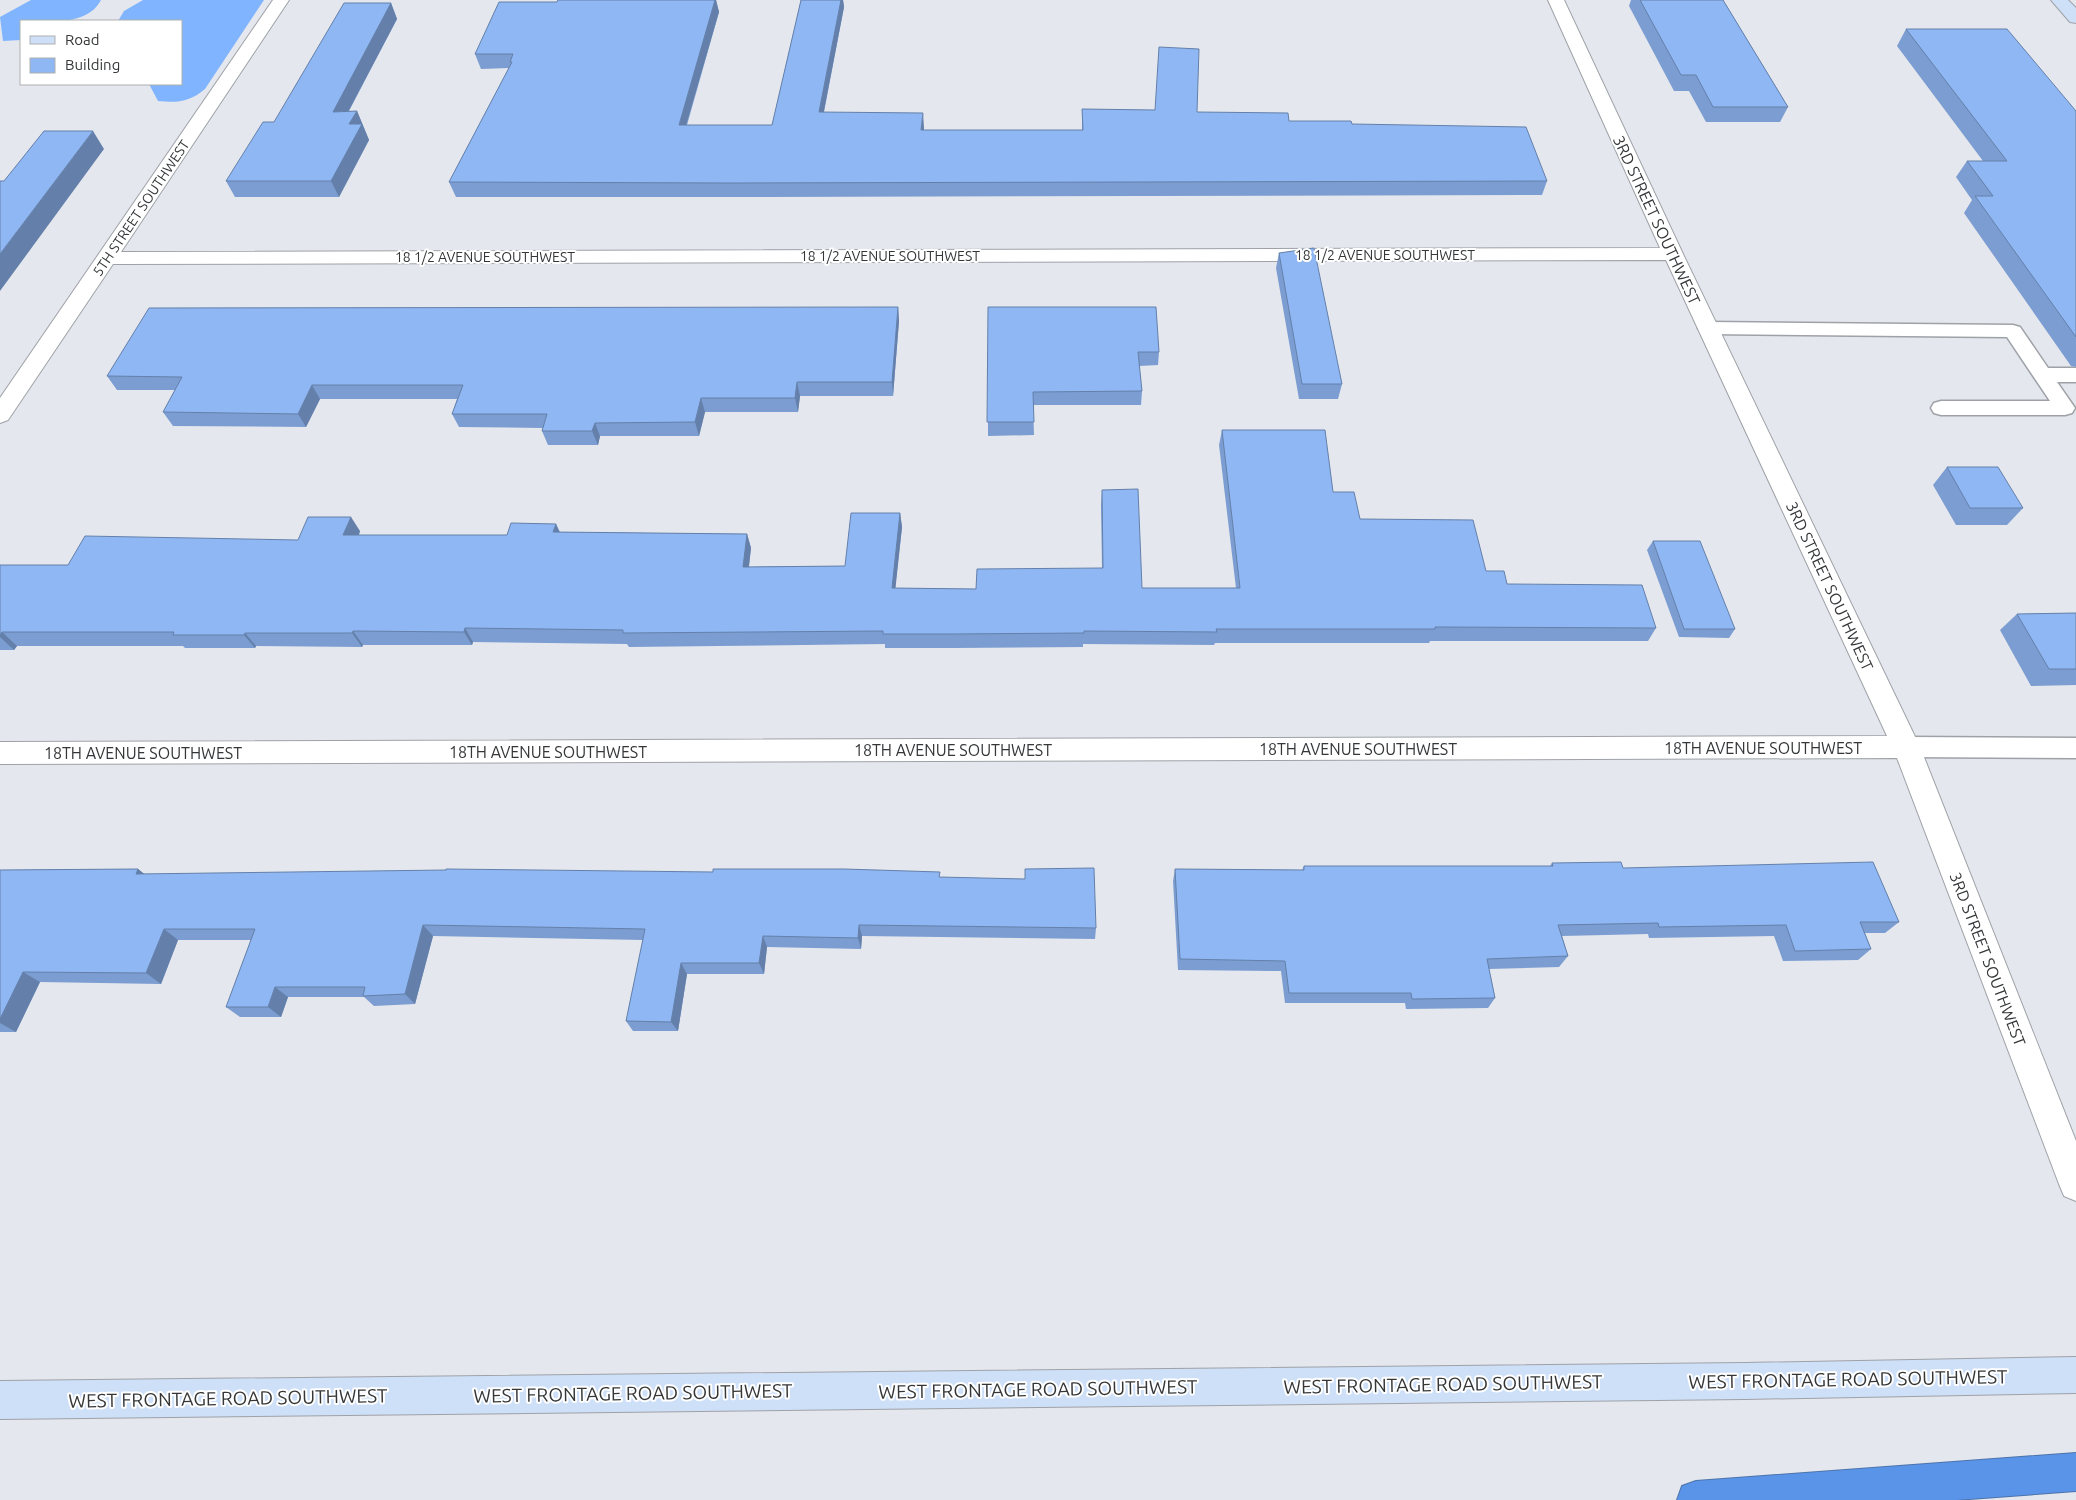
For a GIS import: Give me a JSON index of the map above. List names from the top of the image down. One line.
{"streets":{"street":["5TH STREET SOUTHWEST","3RD STREET SOUTHWEST","18 1/2 AVENUE SOUTHWEST","18TH AVENUE SOUTHWEST","WEST FRONTAGE ROAD SOUTHWEST"]},"crossings":[["5TH STREET SOUTHWEST","18 1/2 AVENUE SOUTHWEST"],["3RD STREET SOUTHWEST","18 1/2 AVENUE SOUTHWEST"],["3RD STREET SOUTHWEST","18TH AVENUE SOUTHWEST"]],"legend":["Road","Building"]}
